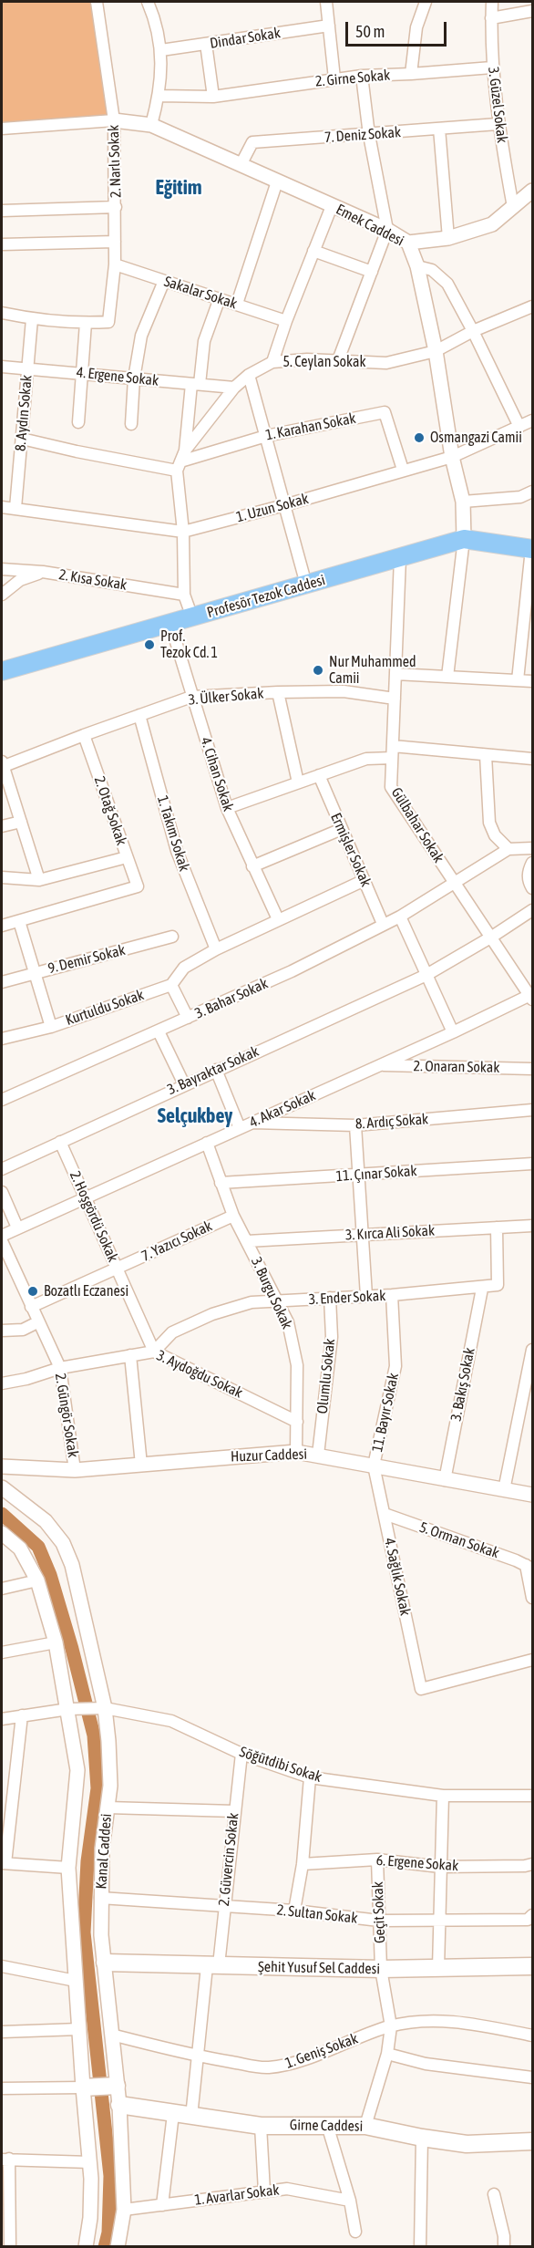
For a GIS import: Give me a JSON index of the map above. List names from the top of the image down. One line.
{"streets":{"main road":["Profesör Tezok Caddesi","Şehit Yusuf Sel Caddesi","Girne Caddesi"],"street":["Dindar Sokak","2. Girne Sokak","3. Güzel Sokak","7. Deniz Sokak","2. Narlı Sokak","Emek Caddesi","Sakalar Sokak","5. Ceylan Sokak","4. Ergene Sokak","8. Aydın Sokak","1. Karahan Sokak","1. Uzun Sokak","2. Kısa Sokak","3. Ülker Sokak","4. Cihan Sokak","2. Otağ Sokak","Gülbahar Sokak","1. Takım Sokak","Ermişler Sokak","9. Demir Sokak","3. Bahar Sokak","Kurtuldu Sokak","2. Onaran Sokak","3. Bayraktar Sokak","4. Akar Sokak","8. Ardıç Sokak","11. Çınar Sokak","2. Hoşgördü Sokak","3. Kırca Ali Sokak","7. Yazıcı Sokak","3. Burgu Sokak","3. Ender Sokak","3. Aydoğdu Sokak","Olumlu Sokak","3. Bakış Sokak","11. Bayır Sokak","2. Güngör Sokak","Huzur Caddesi","5. Orman Sokak","4. Sağlık Sokak","Söğütdibi Sokak","Kanal Caddesi","2. Güvercin Sokak","6. Ergene Sokak","Geçit Sokak","2. Sultan Sokak","1. Geniş Sokak","1. Avarlar Sokak"]},"crossings":[["2. Girne Sokak","3. Güzel Sokak"],["3. Güzel Sokak","7. Deniz Sokak"],["7. Deniz Sokak","Emek Caddesi"],["2. Narlı Sokak","Emek Caddesi"],["2. Narlı Sokak","Sakalar Sokak"],["Emek Caddesi","5. Ceylan Sokak"],["Emek Caddesi","1. Uzun Sokak"],["Emek Caddesi","Profesör Tezok Caddesi"],["Sakalar Sokak","5. Ceylan Sokak"],["5. Ceylan Sokak","4. Ergene Sokak"],["5. Ceylan Sokak","1. Karahan Sokak"],["4. Ergene Sokak","8. Aydın Sokak"],["8. Aydın Sokak","1. Uzun Sokak"],["1. Karahan Sokak","1. Uzun Sokak"],["Profesör Tezok Caddesi","4. Cihan Sokak"],["Profesör Tezok Caddesi","Gülbahar Sokak"],["3. Ülker Sokak","4. Cihan Sokak"],["3. Ülker Sokak","2. Otağ Sokak"],["3. Ülker Sokak","Gülbahar Sokak"],["3. Ülker Sokak","1. Takım Sokak"],["Gülbahar Sokak","3. Bahar Sokak"],["Gülbahar Sokak","3. Bayraktar Sokak"],["Gülbahar Sokak","4. Akar Sokak"],["Ermişler Sokak","3. Bahar Sokak"],["2. Onaran Sokak","4. Akar Sokak"],["3. Bayraktar Sokak","2. Hoşgördü Sokak"],["4. Akar Sokak","8. Ardıç Sokak"],["4. Akar Sokak","2. Hoşgördü Sokak"],["4. Akar Sokak","3. Burgu Sokak"],["11. Çınar Sokak","3. Burgu Sokak"],["2. Hoşgördü Sokak","7. Yazıcı Sokak"],["2. Hoşgördü Sokak","3. Ender Sokak"],["2. Hoşgördü Sokak","3. Aydoğdu Sokak"],["3. Kırca Ali Sokak","3. Burgu Sokak"],["7. Yazıcı Sokak","3. Burgu Sokak"],["7. Yazıcı Sokak","2. Güngör Sokak"],["3. Burgu Sokak","3. Ender Sokak"],["3. Burgu Sokak","3. Aydoğdu Sokak"],["3. Burgu Sokak","Huzur Caddesi"],["3. Ender Sokak","3. Aydoğdu Sokak"],["3. Ender Sokak","Olumlu Sokak"],["3. Ender Sokak","3. Bakış Sokak"],["3. Ender Sokak","11. Bayır Sokak"],["3. Aydoğdu Sokak","2. Güngör Sokak"],["Olumlu Sokak","Huzur Caddesi"],["3. Bakış Sokak","Huzur Caddesi"],["11. Bayır Sokak","Huzur Caddesi"],["11. Bayır Sokak","4. Sağlık Sokak"],["2. Güngör Sokak","Huzur Caddesi"],["Huzur Caddesi","4. Sağlık Sokak"],["5. Orman Sokak","4. Sağlık Sokak"],["Söğütdibi Sokak","Kanal Caddesi"],["Söğütdibi Sokak","2. Güvercin Sokak"],["Kanal Caddesi","2. Sultan Sokak"],["Kanal Caddesi","Şehit Yusuf Sel Caddesi"],["Kanal Caddesi","1. Geniş Sokak"],["Kanal Caddesi","Girne Caddesi"],["Kanal Caddesi","1. Avarlar Sokak"],["2. Güvercin Sokak","2. Sultan Sokak"],["2. Güvercin Sokak","Şehit Yusuf Sel Caddesi"],["2. Güvercin Sokak","1. Geniş Sokak"],["2. Güvercin Sokak","Girne Caddesi"],["6. Ergene Sokak","Geçit Sokak"],["Geçit Sokak","2. Sultan Sokak"],["Geçit Sokak","Şehit Yusuf Sel Caddesi"],["Geçit Sokak","1. Geniş Sokak"],["Geçit Sokak","Girne Caddesi"]],"districts":["Eğitim","Selçukbey"],"places":["Osmangazi Camii","Prof. Tezok Cd. 1","Nur Muhammed Camii","Bozatlı Eczanesi"],"scale_bar":"50 m"}
